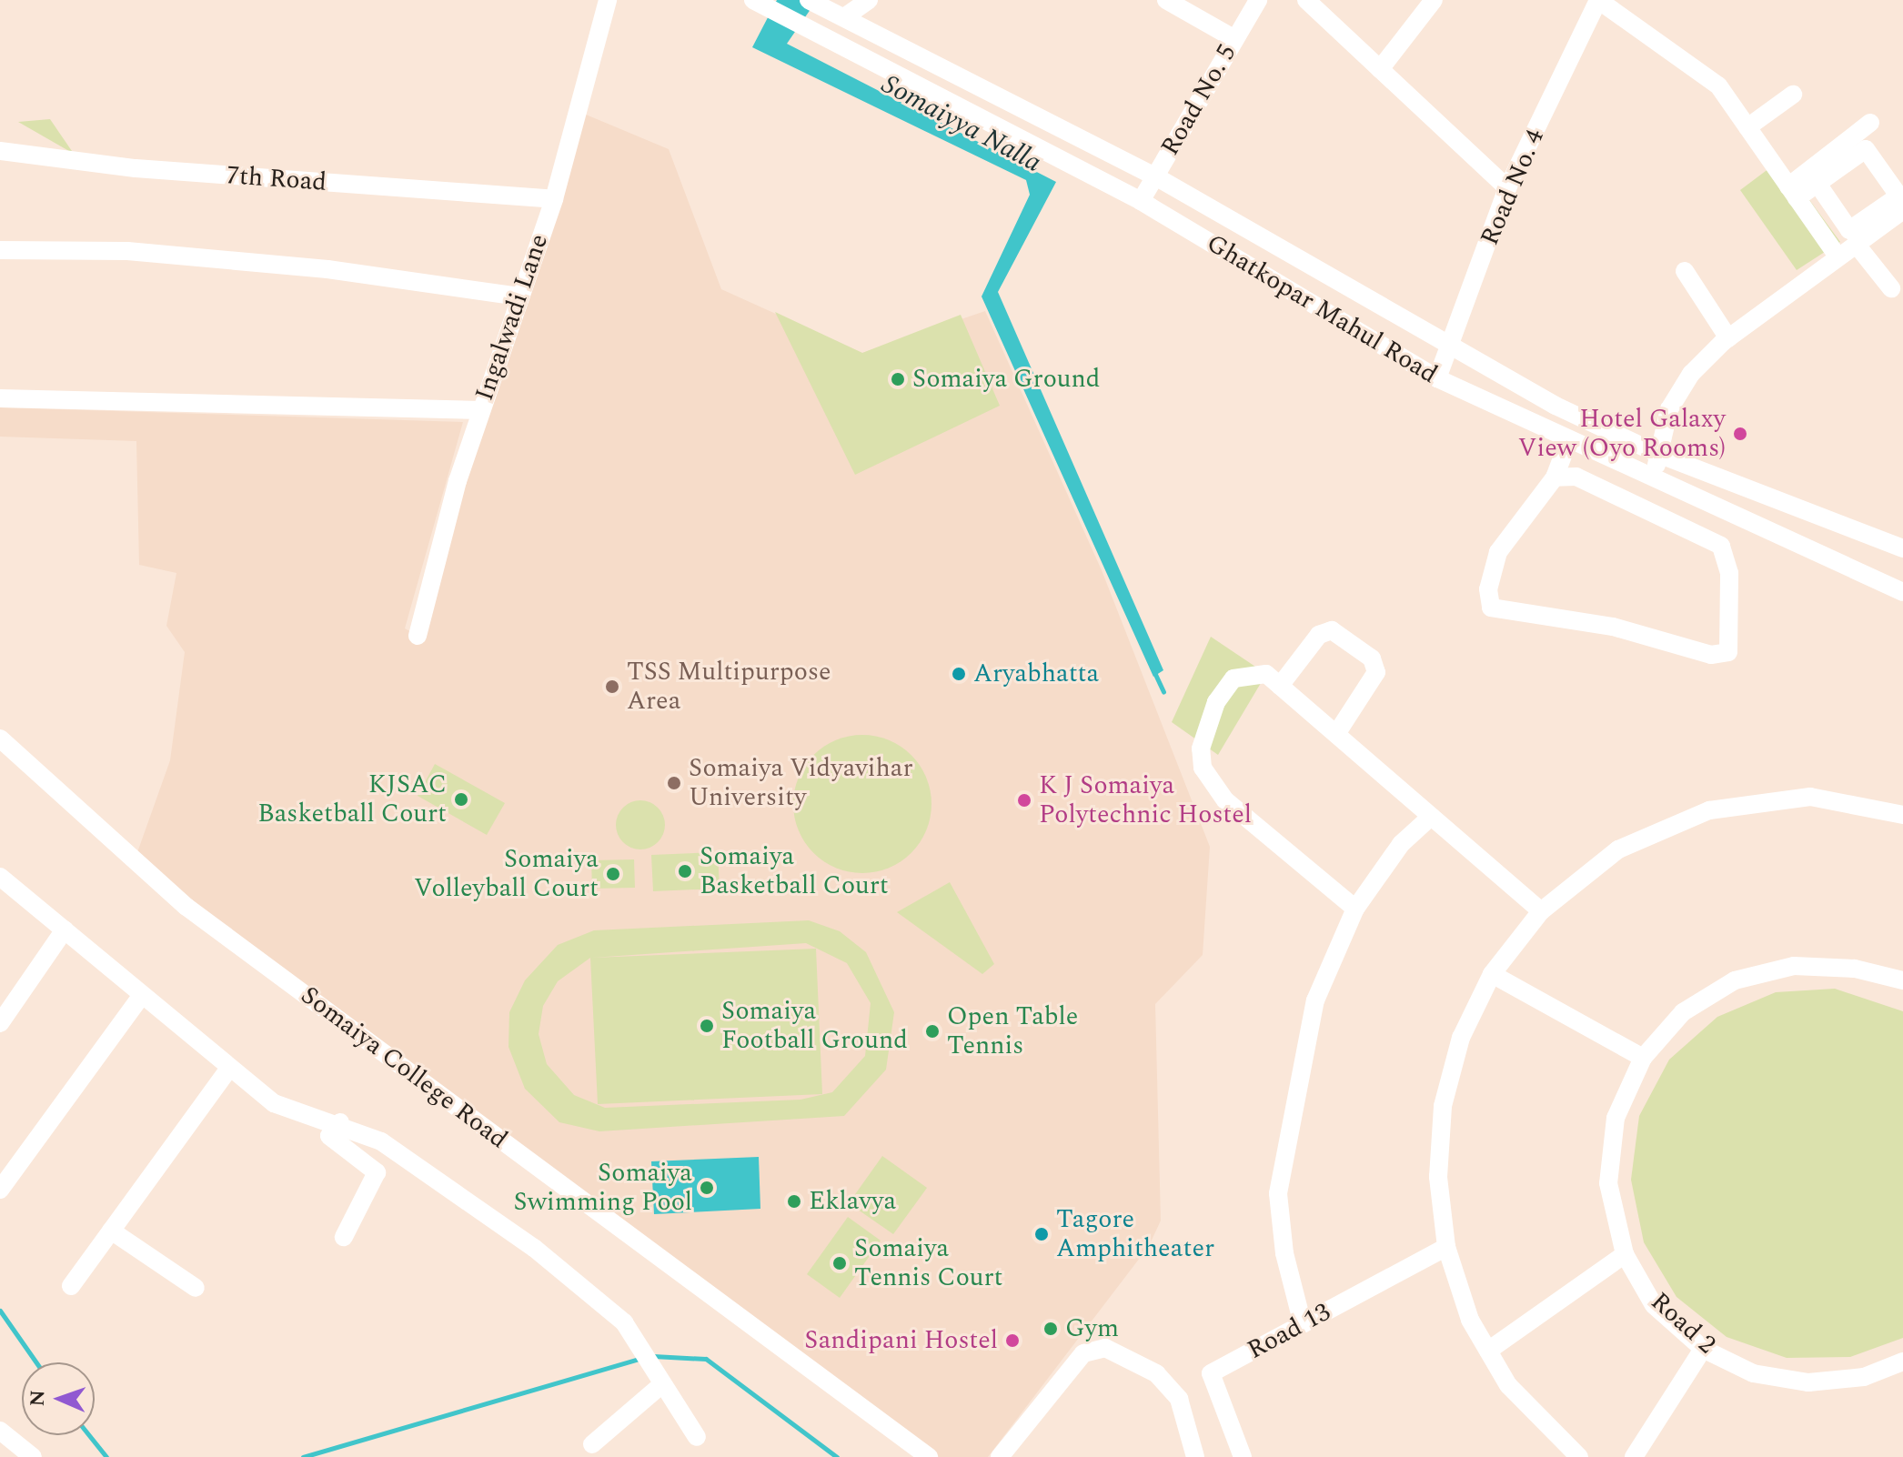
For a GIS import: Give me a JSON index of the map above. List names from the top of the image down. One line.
{"streets":{"street":["Road No. 5","7th Road","Road No. 4","Ghatkopar Mahul Road","Ingalwadi Lane","Somaiya College Road","Road 2","Road 13"]},"crossings":[["Road No. 5","Ghatkopar Mahul Road"],["7th Road","Ingalwadi Lane"],["Road No. 4","Ghatkopar Mahul Road"]],"water":["Somaiyya Nalla"],"places":["Somaiya Ground","Hotel Galaxy View (Oyo Rooms)","Aryabhatta","TSS Multipurpose Area","Somaiya Vidyavihar University","KJSAC Basketball Court","K J Somaiya Polytechnic Hostel","Somaiya Basketball Court","Somaiya Volleyball Court","Somaiya Football Ground","Open Table Tennis","Somaiya Swimming Pool","Eklavya","Tagore Amphitheater","Somaiya Tennis Court","Gym","Sandipani Hostel"],"north":"left"}
